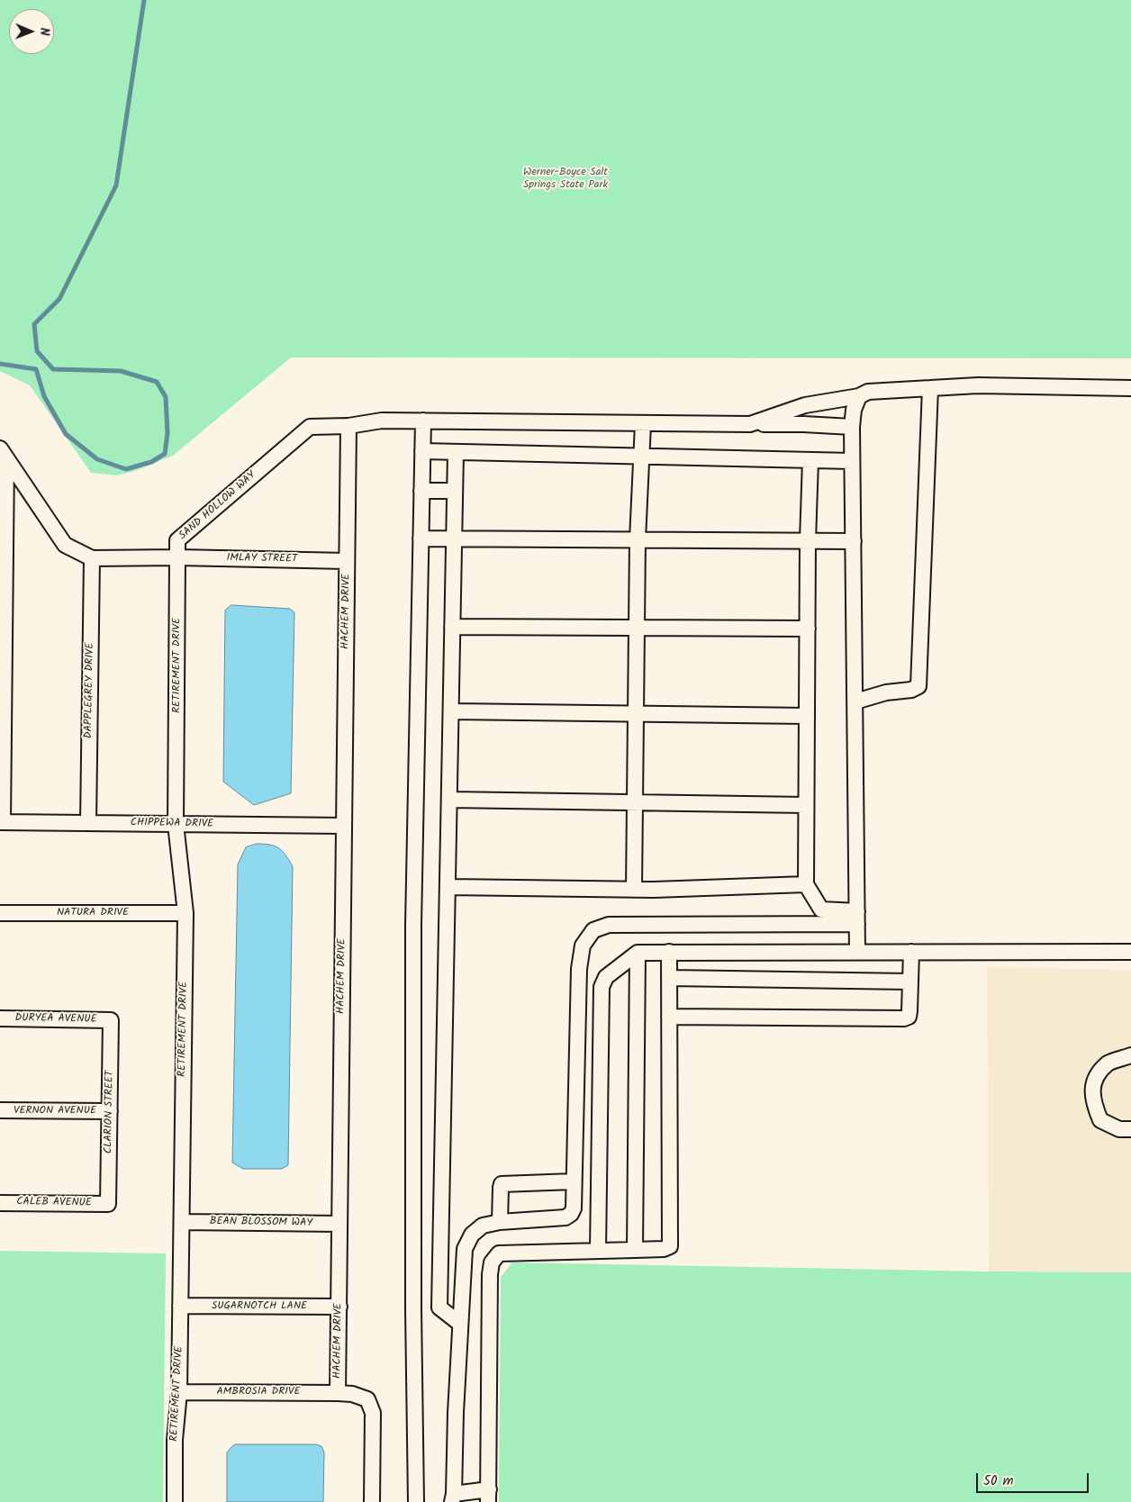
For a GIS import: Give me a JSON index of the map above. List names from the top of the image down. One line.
{"streets":{"street":["SAND HOLLOW WAY","IMLAY STREET","HACHEM DRIVE","RETIREMENT DRIVE","DAPPLEGREY DRIVE","CHIPPEWA DRIVE","NATURA DRIVE","DURYEA AVENUE","VERNON AVENUE","CLARION STREET","CALEB AVENUE","BEAN BLOSSOM WAY","SUGARNOTCH LANE","AMBROSIA DRIVE"]},"crossings":[["SAND HOLLOW WAY","IMLAY STREET"],["SAND HOLLOW WAY","HACHEM DRIVE"],["SAND HOLLOW WAY","RETIREMENT DRIVE"],["SAND HOLLOW WAY","DAPPLEGREY DRIVE"],["IMLAY STREET","HACHEM DRIVE"],["IMLAY STREET","RETIREMENT DRIVE"],["HACHEM DRIVE","CHIPPEWA DRIVE"],["HACHEM DRIVE","BEAN BLOSSOM WAY"],["HACHEM DRIVE","SUGARNOTCH LANE"],["HACHEM DRIVE","AMBROSIA DRIVE"],["RETIREMENT DRIVE","CHIPPEWA DRIVE"],["RETIREMENT DRIVE","NATURA DRIVE"],["RETIREMENT DRIVE","BEAN BLOSSOM WAY"],["RETIREMENT DRIVE","SUGARNOTCH LANE"],["RETIREMENT DRIVE","AMBROSIA DRIVE"],["DAPPLEGREY DRIVE","CHIPPEWA DRIVE"],["DURYEA AVENUE","CLARION STREET"],["VERNON AVENUE","CLARION STREET"],["CLARION STREET","CALEB AVENUE"]],"parks":["Werner-Boyce Salt Springs State Park"],"scale_bar":"50 m","north":"right"}
